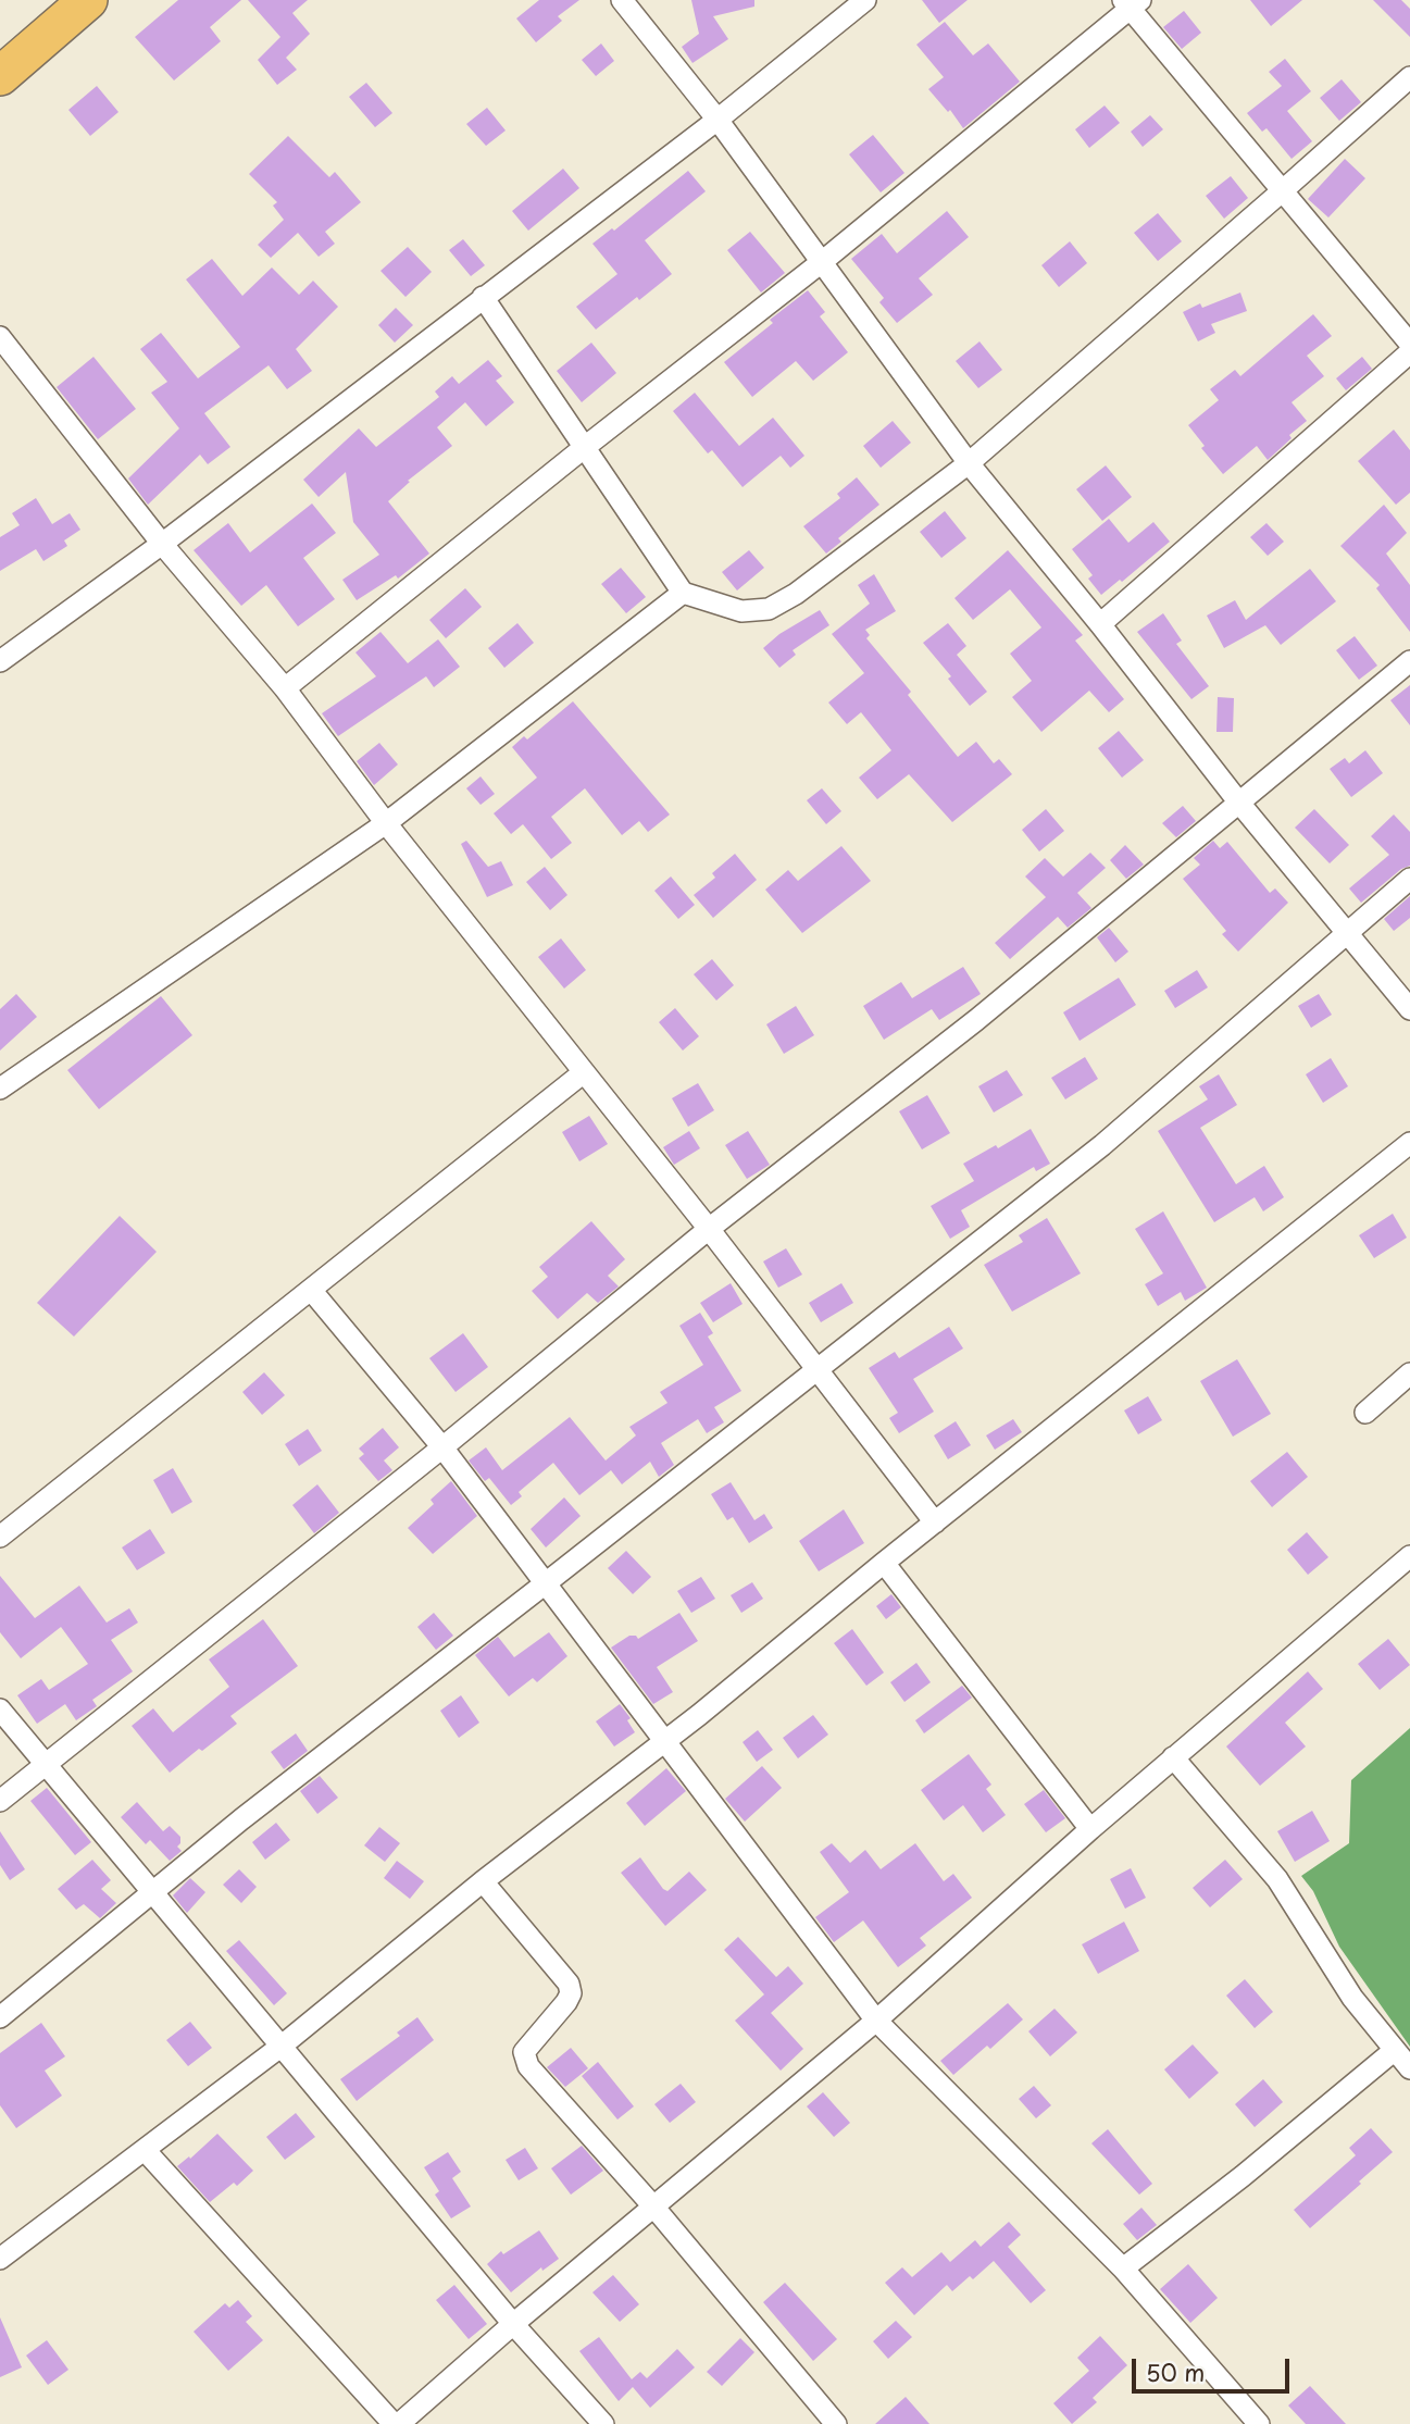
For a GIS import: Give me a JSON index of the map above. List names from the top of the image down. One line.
{"scale_bar":"50 m"}
